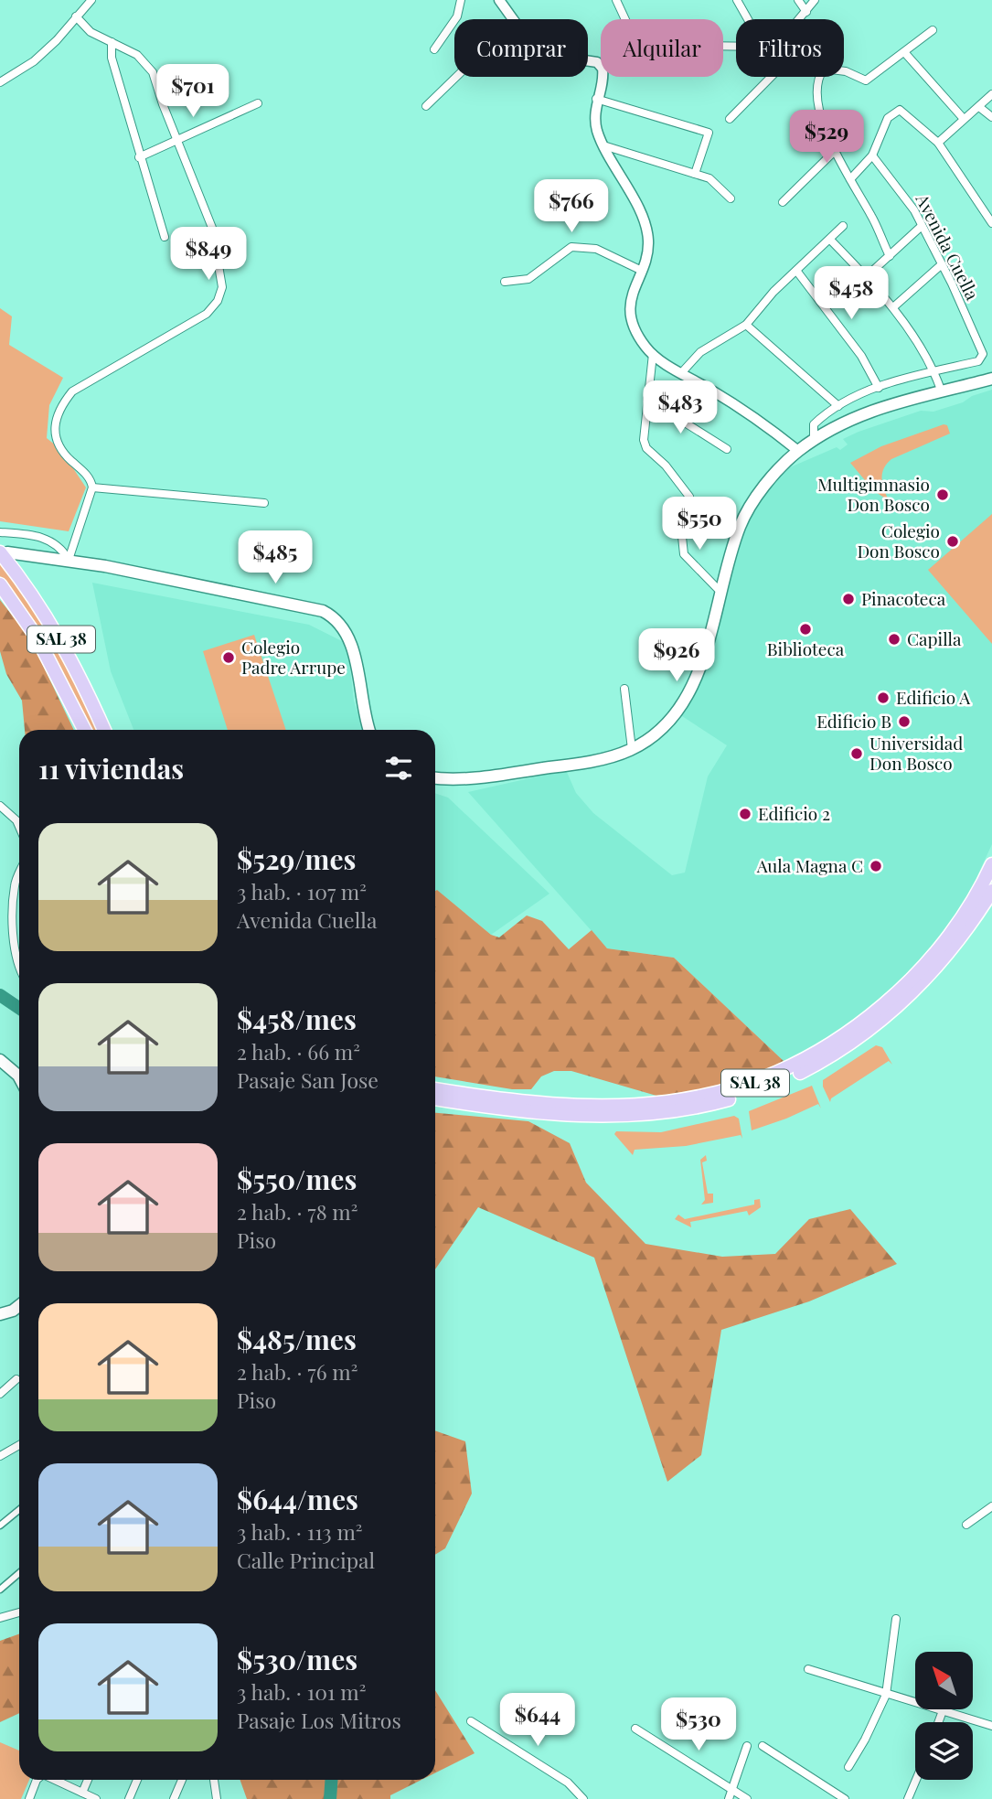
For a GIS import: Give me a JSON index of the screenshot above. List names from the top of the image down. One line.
{"streets":{"highway":["SAL 38"],"street":["Avenida Cuella"]},"places":["Multigimnasio Don Bosco","Colegio Don Bosco","Pinacoteca","Biblioteca","Capilla","Colegio Padre Arrupe","Edificio A","Edificio B","Universidad Don Bosco","Edificio 2","Aula Magna C"],"north":"top left","page":{"chip":["Comprar","Alquilar","Filtros"],"price":["$701","$529","$766","$849","$458","$483","$550","$485","$926","$644","$530"],"heading":"11 viviendas","list":[{"name":"$529/mes","note":"3 hab. · 107 m² · Avenida Cuella"},{"name":"$458/mes","note":"2 hab. · 66 m² · Pasaje San Jose"},{"name":"$550/mes","note":"2 hab. · 78 m² · Piso"},{"name":"$485/mes","note":"2 hab. · 76 m² · Piso"},{"name":"$644/mes","note":"3 hab. · 113 m² · Calle Principal"},{"name":"$530/mes","note":"3 hab. · 101 m² · Pasaje Los Mitros"}]}}
